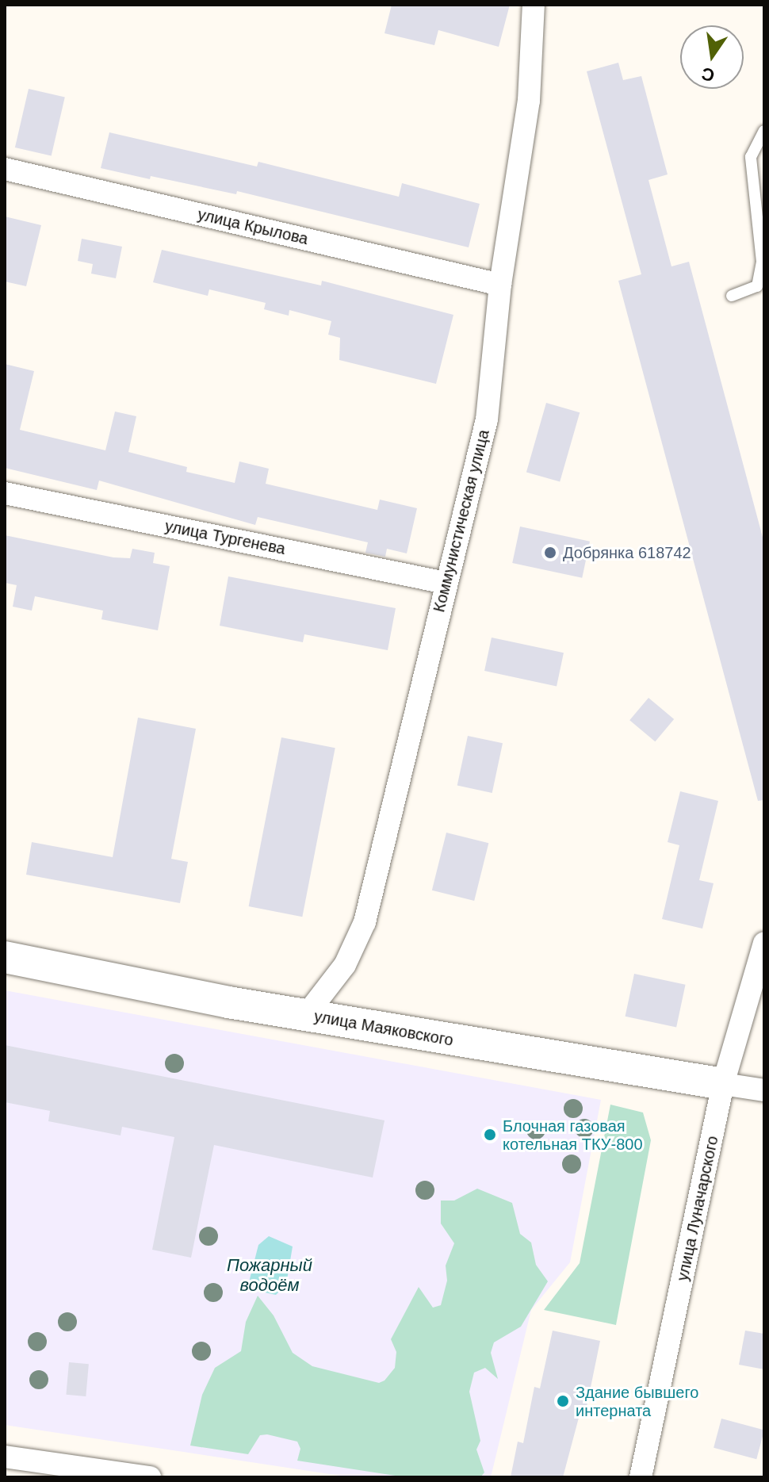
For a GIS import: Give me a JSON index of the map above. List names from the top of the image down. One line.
{"streets":{"street":["улица Крылова","Коммунистическая улица","улица Тургенева","улица Маяковского","улица Луначарского"]},"crossings":[["улица Крылова","Коммунистическая улица"],["Коммунистическая улица","улица Тургенева"],["Коммунистическая улица","улица Маяковского"],["улица Маяковского","улица Луначарского"]],"water":["Пожарный водоём"],"places":["Добрянка 618742","Блочная газовая котельная ТКУ-800","Здание бывшего интерната"],"north":"bottom"}
